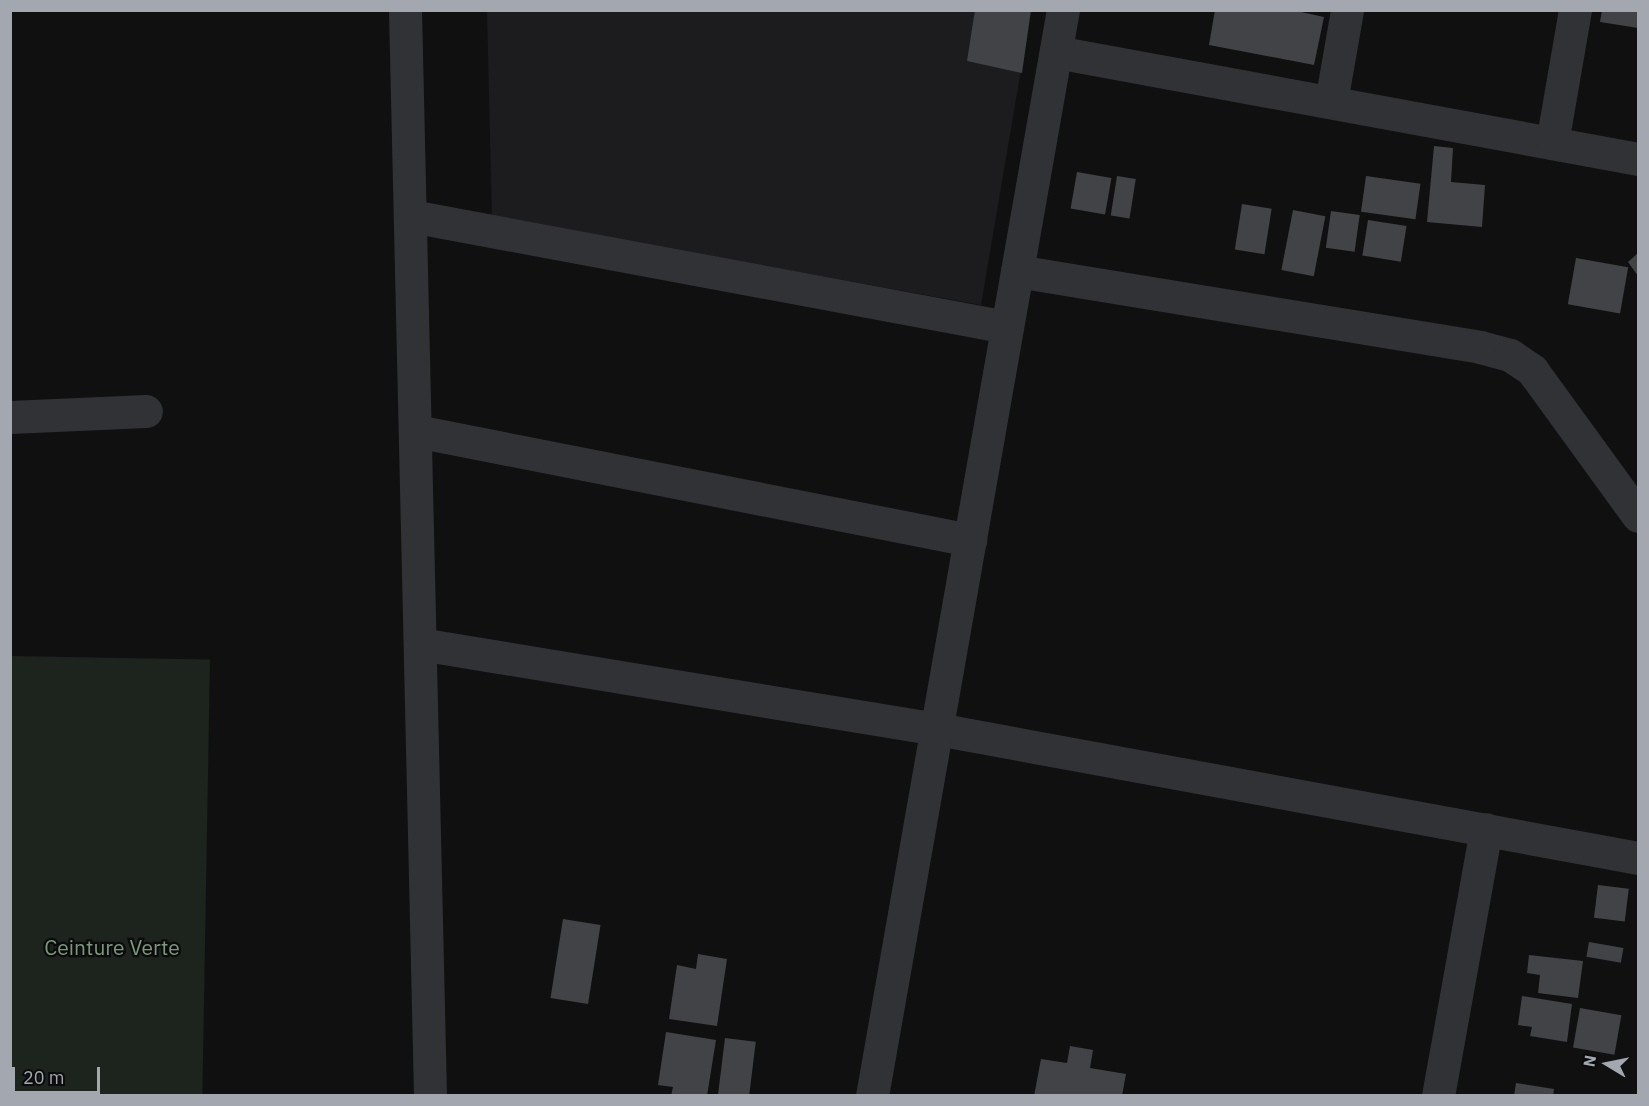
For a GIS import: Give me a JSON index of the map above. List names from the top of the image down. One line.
{"parks":["Ceinture Verte"],"scale_bar":"20 m","north":"left"}
